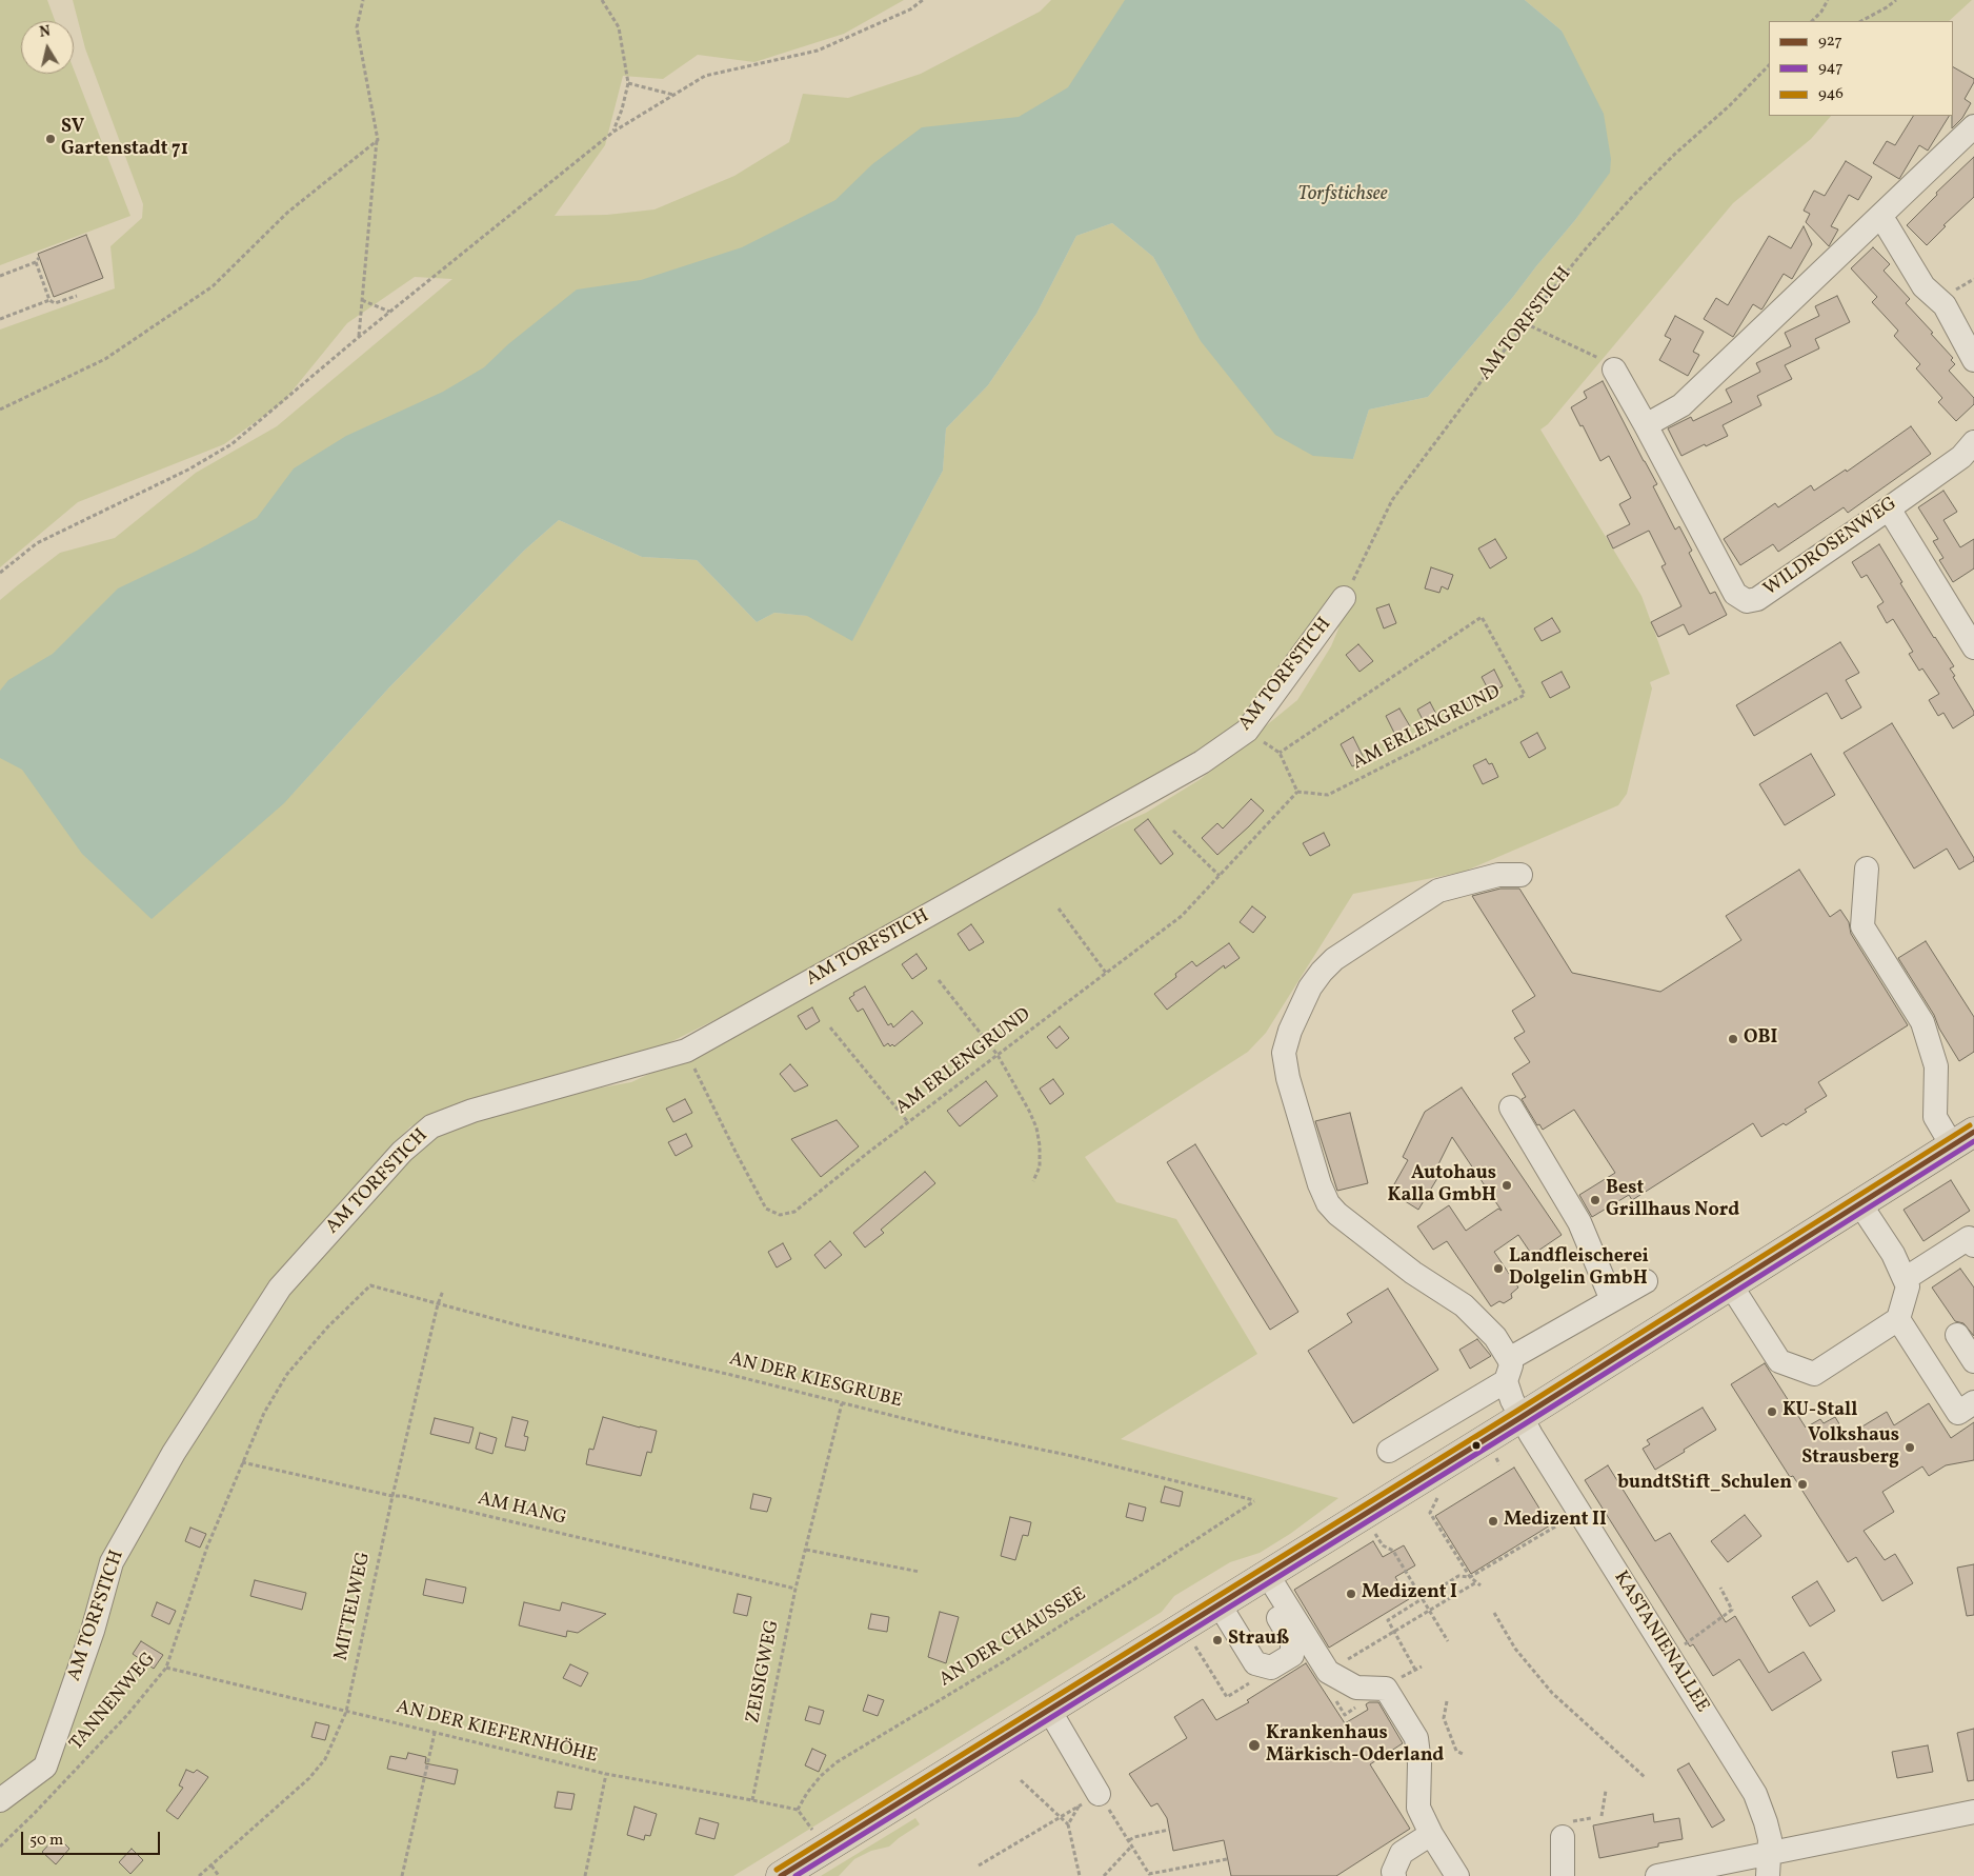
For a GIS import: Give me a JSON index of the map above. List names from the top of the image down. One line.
{"streets":{"street":["AM TORFSTICH","WILDROSENWEG","KASTANIENALLEE"],"path":["AM ERLENGRUND","AN DER KIESGRUBE","AM HANG","MITTELWEG","AN DER CHAUSSEE","ZEISIGWEG","TANNENWEG","AN DER KIEFERNHÖHE"]},"crossings":[["AM TORFSTICH","AM ERLENGRUND"],["AN DER KIESGRUBE","AM HANG"],["AN DER KIESGRUBE","MITTELWEG"],["AN DER KIESGRUBE","AN DER CHAUSSEE"],["AN DER KIESGRUBE","ZEISIGWEG"],["AN DER KIESGRUBE","TANNENWEG"],["AM HANG","MITTELWEG"],["AM HANG","ZEISIGWEG"],["AM HANG","TANNENWEG"],["MITTELWEG","AN DER KIEFERNHÖHE"],["AN DER CHAUSSEE","AN DER KIEFERNHÖHE"],["ZEISIGWEG","AN DER KIEFERNHÖHE"],["TANNENWEG","AN DER KIEFERNHÖHE"]],"water":["Torfstichsee"],"places":["SV Gartenstadt 71","OBI","Autohaus Kalla GmbH","Best Grillhaus Nord","Landfleischerei Dolgelin GmbH","KU-Stall","Volkshaus Strausberg","bundtStift_Schulen","Medizent II","Medizent I","Strauß","Krankenhaus Märkisch-Oderland"],"lines":["transit line 946","transit line 927","transit line 947"],"legend":["927","947","946"],"scale_bar":"50 m","north":"top"}
